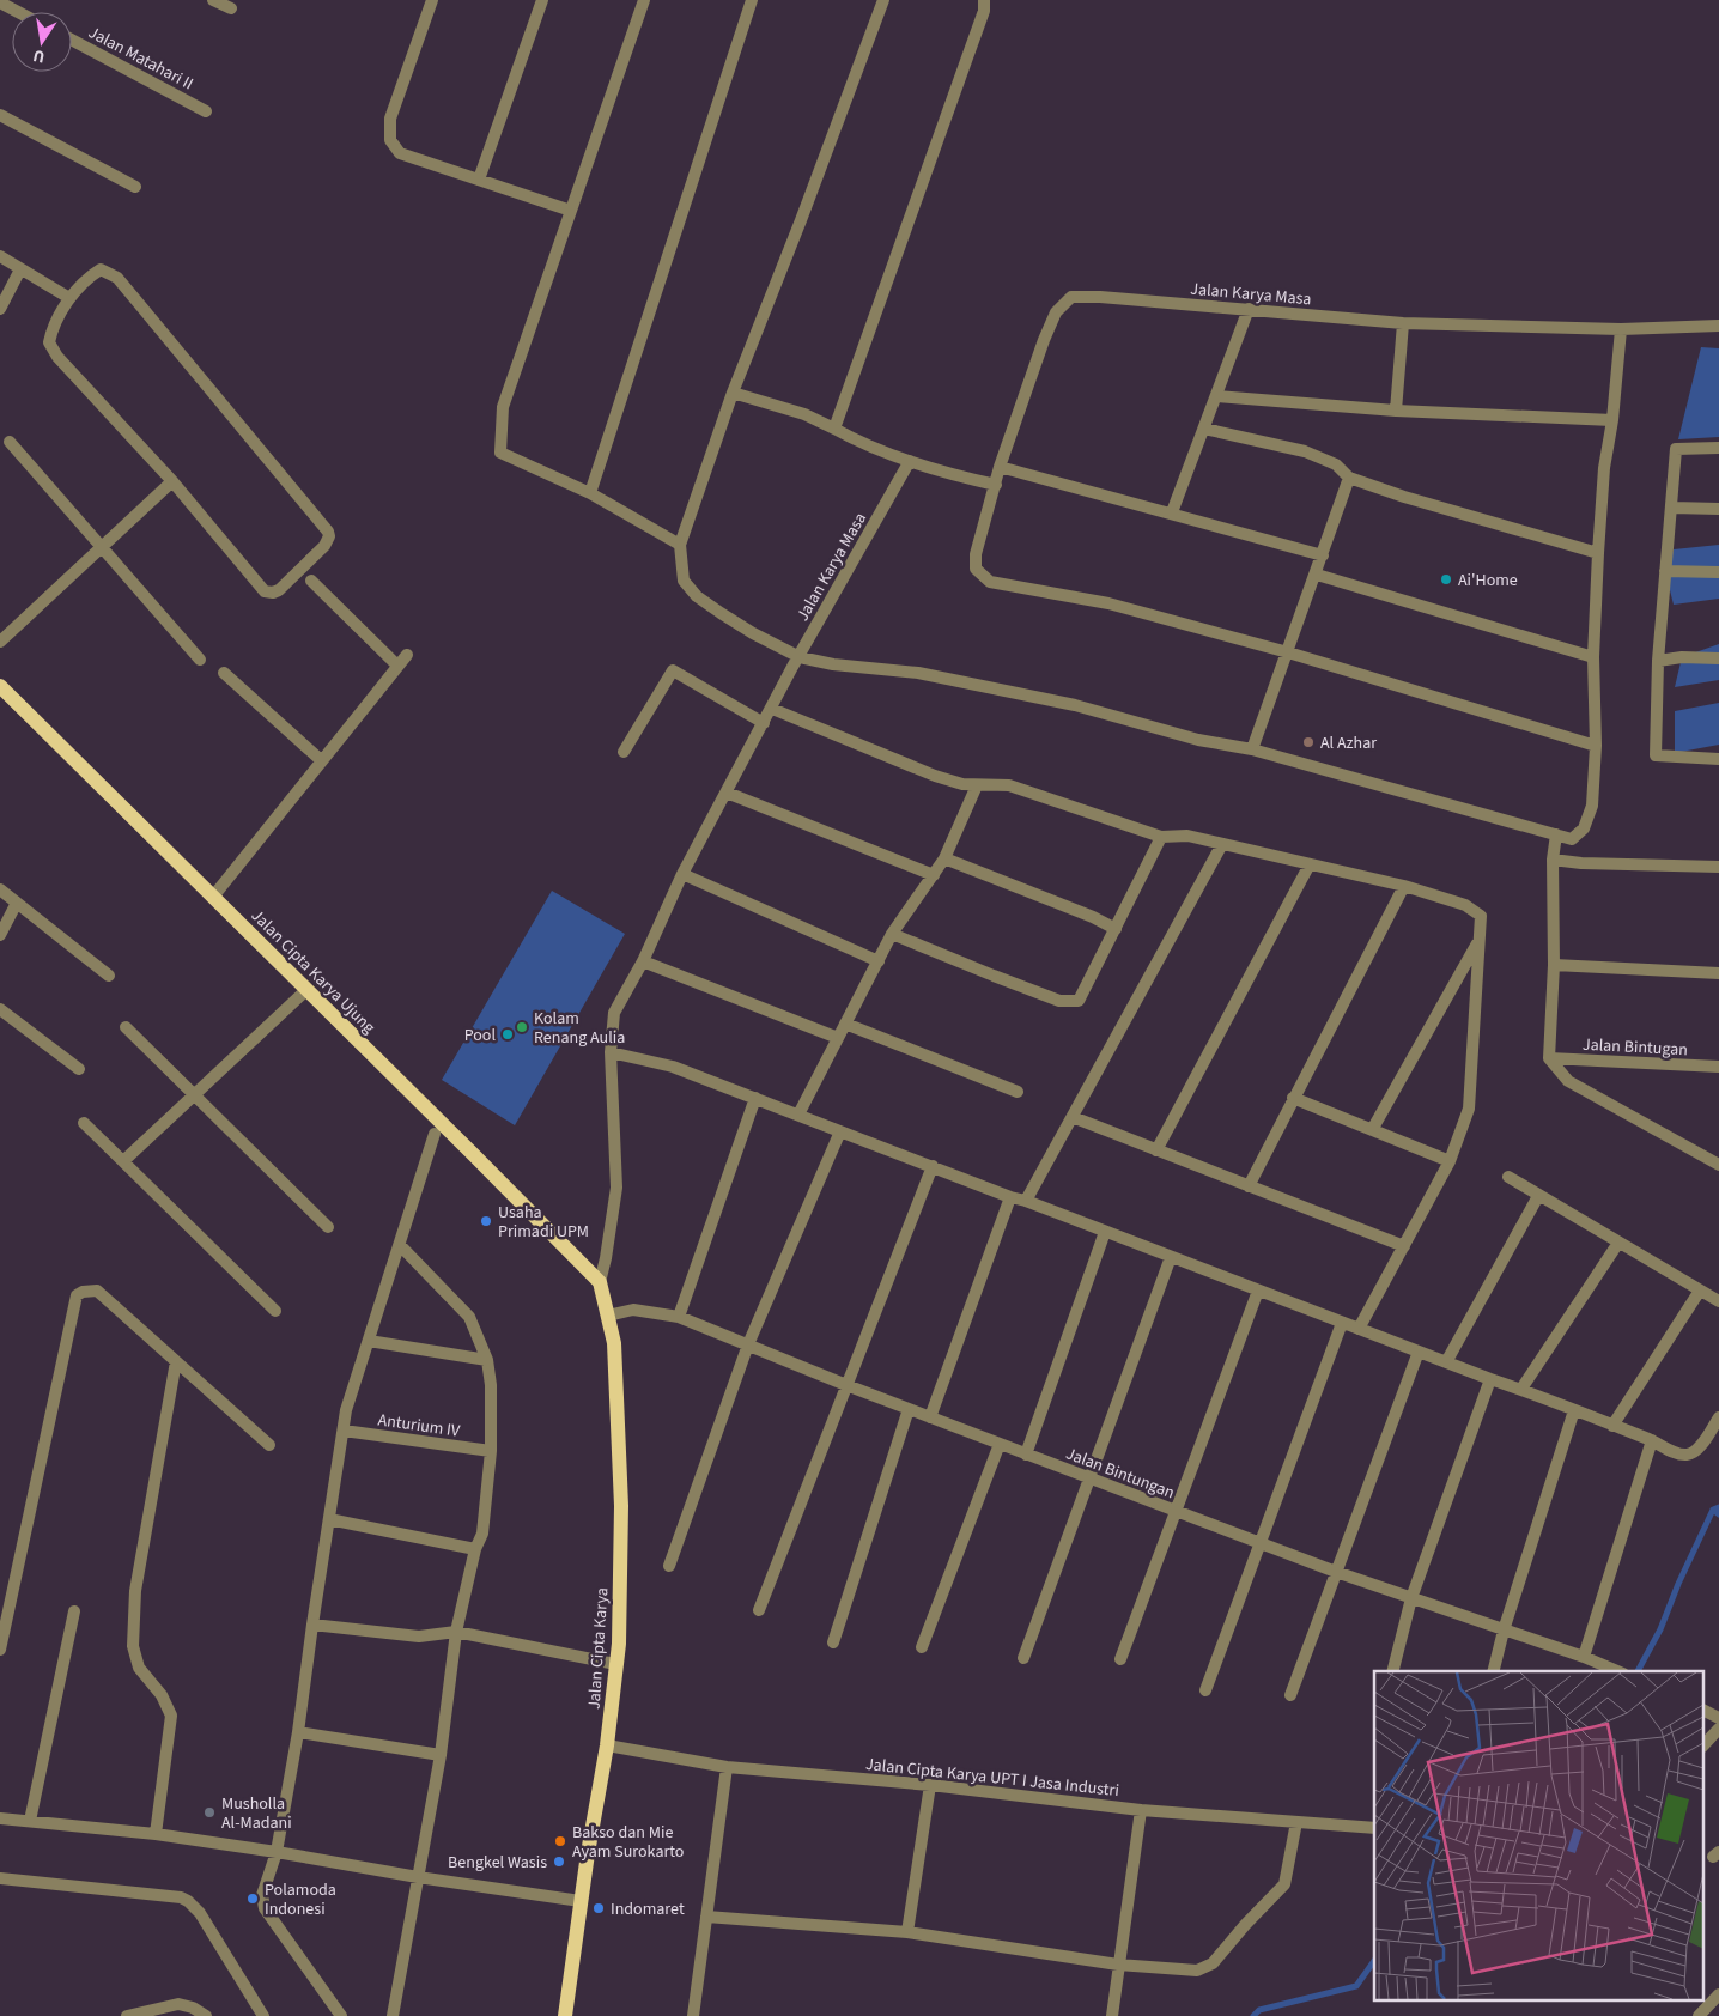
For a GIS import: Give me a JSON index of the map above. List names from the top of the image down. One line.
{"streets":{"main road":["Jalan Cipta Karya Ujung","Jalan Cipta Karya"],"street":["Jalan Matahari II","Jalan Karya Masa","Jalan Bintugan","Anturium IV","Jalan Bintungan","Jalan Cipta Karya UPT I Jasa Industri"]},"crossings":[["Jalan Karya Masa","Jalan Cipta Karya Ujung"],["Jalan Karya Masa","Jalan Cipta Karya"],["Jalan Cipta Karya Ujung","Jalan Cipta Karya"],["Jalan Bintungan","Jalan Cipta Karya"],["Jalan Cipta Karya","Jalan Cipta Karya UPT I Jasa Industri"]],"places":["Ai'Home","Al Azhar","Kolam Renang Aulia","Pool","Usaha Primadi UPM","Musholla Al-Madani","Bakso dan Mie Ayam Surokarto","Bengkel Wasis","Polamoda Indonesi","Indomaret"],"north":"bottom"}
